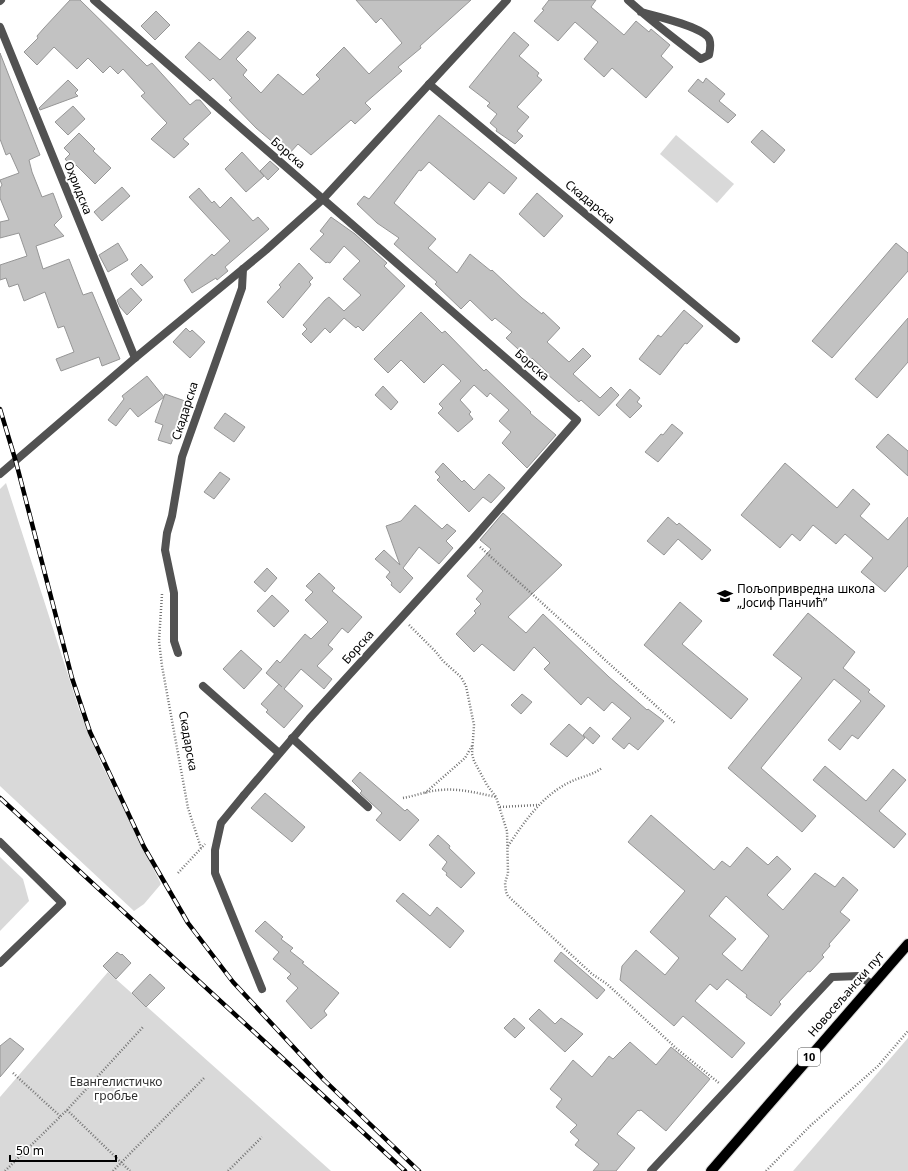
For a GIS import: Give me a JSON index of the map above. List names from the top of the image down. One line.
{"streets":{"main road":["Новосељански пут","10"],"street":["Борска","Охридска","Скадарска"]},"parks":["Евангелистичко гробље"],"places":{"school or university":["Пољопривредна школа „Јосиф Панчић”"]},"scale_bar":"50 m"}
